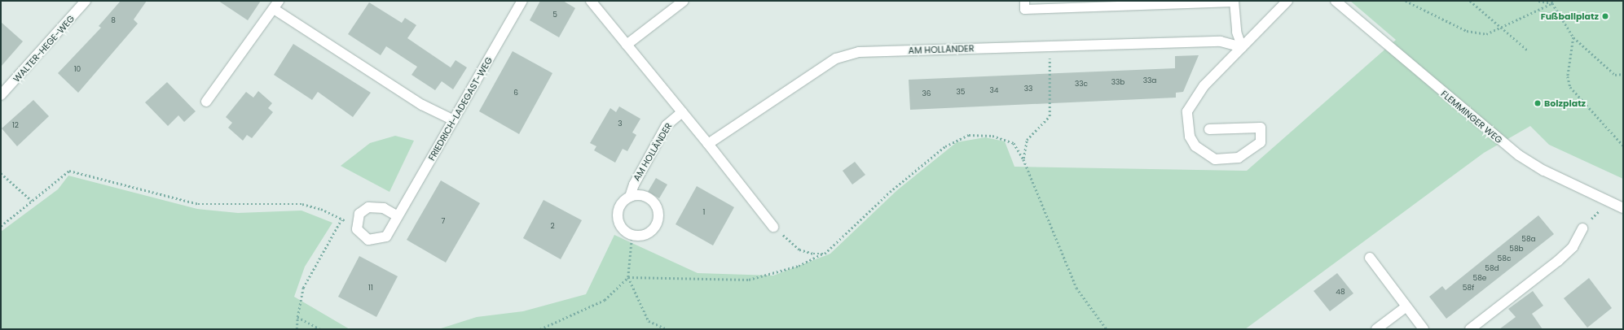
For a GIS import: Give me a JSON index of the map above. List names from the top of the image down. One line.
{"streets":{"street":["WALTER-HEGE-WEG","AM HOLLÄNDER","FRIEDRICH-LADEGAST-WEG","FLEMMINGER WEG"]},"places":["Fußballplatz","Bolzplatz"],"house_numbers":["5","8","10","33a","33b","33c","33","34","35","6","36","3","12","1","7","2","58a","58b","58c","58d","58e","11","58f","48"]}
